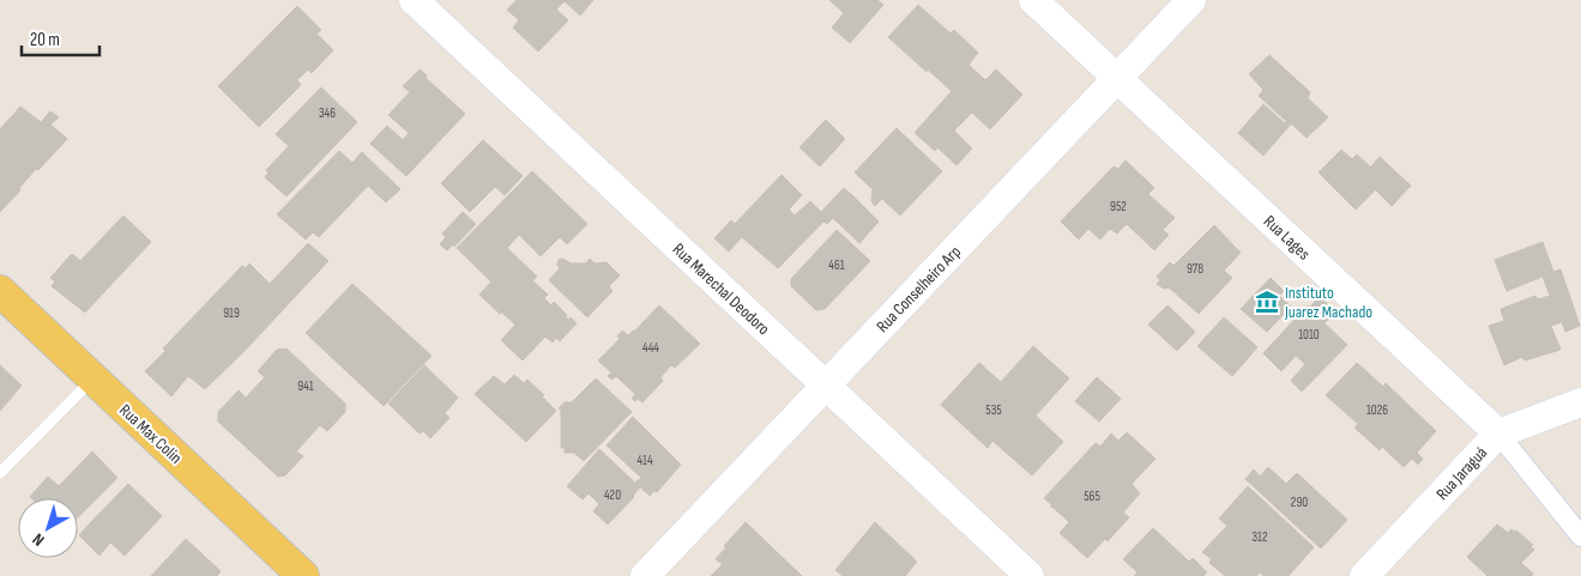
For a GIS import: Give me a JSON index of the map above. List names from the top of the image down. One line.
{"streets":{"main road":["Rua Lages","Rua Marechal Deodoro","Rua Conselheiro Arp","Rua Max Colin","Rua Jaraguá"]},"crossings":[["Rua Lages","Rua Conselheiro Arp"],["Rua Lages","Rua Jaraguá"],["Rua Marechal Deodoro","Rua Conselheiro Arp"]],"places":{"museum":["Instituto Juarez Machado"]},"house_numbers":["346","952","461","978","919","1010","444","941","535","1026","414","420","565","290","312"],"scale_bar":"20 m","north":"bottom left"}
